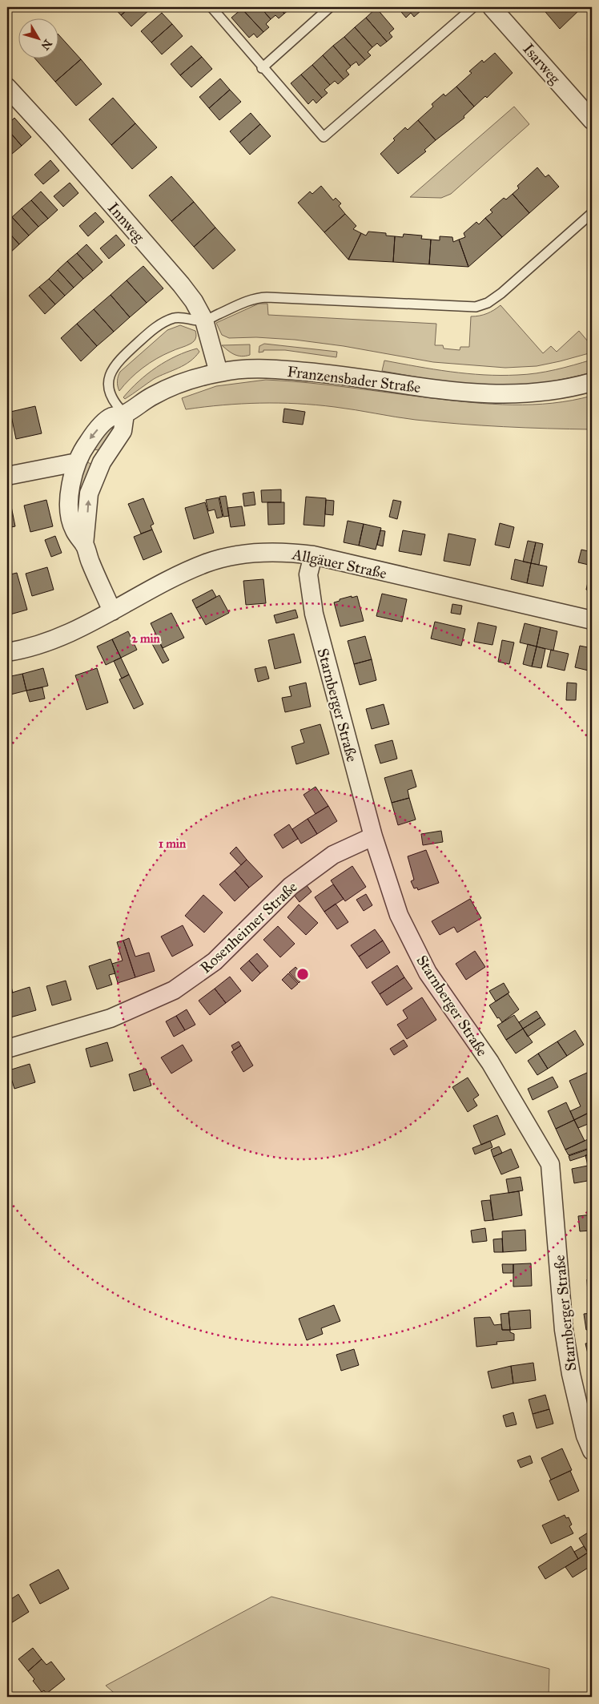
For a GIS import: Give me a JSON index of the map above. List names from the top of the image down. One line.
{"streets":{"street":["Isarweg","Innweg","Franzensbader Straße","Allgäuer Straße","Starnberger Straße","Rosenheimer Straße"]},"crossings":[["Innweg","Franzensbader Straße"],["Franzensbader Straße","Allgäuer Straße"],["Allgäuer Straße","Starnberger Straße"],["Starnberger Straße","Rosenheimer Straße"]],"north":"bottom right","rings":["2 min","1 min"]}
